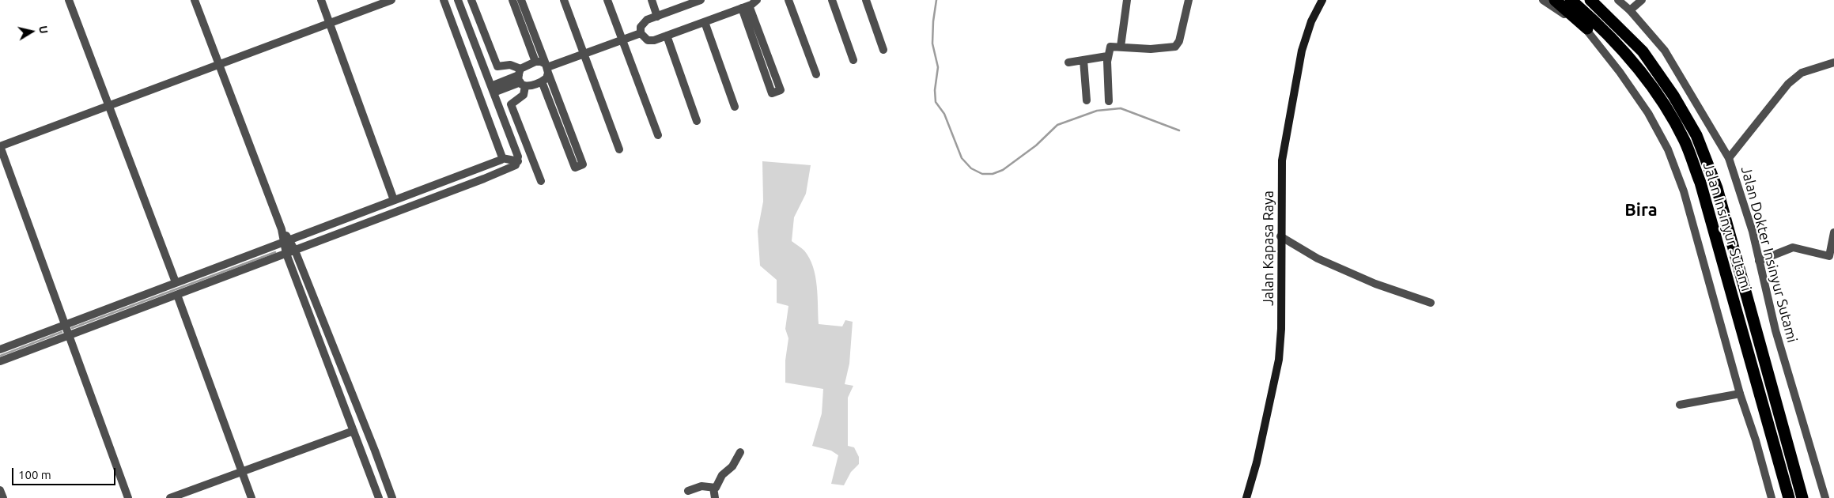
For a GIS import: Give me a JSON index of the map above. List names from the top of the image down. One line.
{"streets":{"highway":["Jalan Insinyur Sutami"],"main road":["Jalan Kapasa Raya"],"street":["Jalan Dokter Insinyur Sutami"]},"districts":["Bira"],"scale_bar":"100 m","north":"right"}
